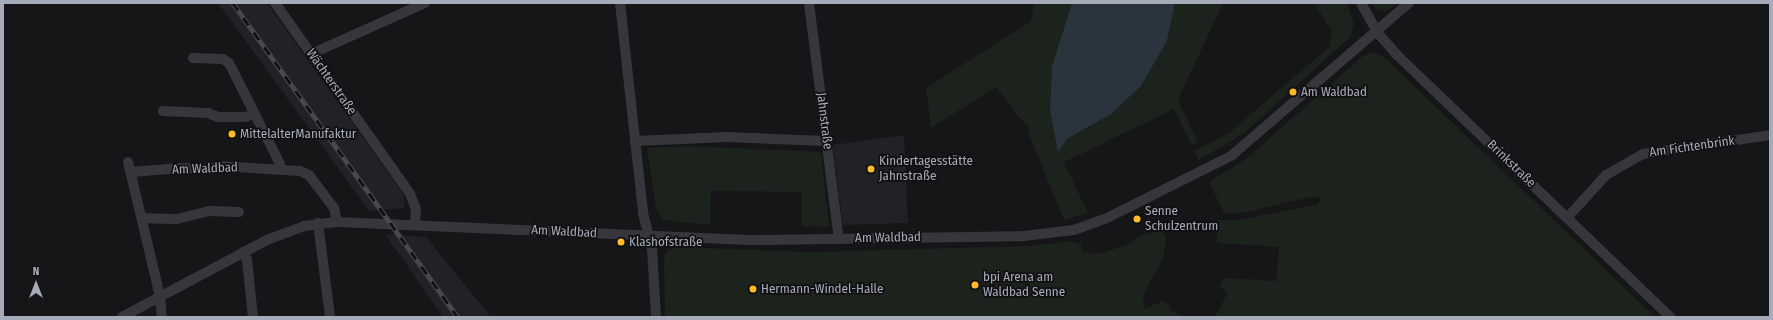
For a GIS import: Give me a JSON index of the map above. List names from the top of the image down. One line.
{"streets":{"street":["Wächterstraße","Jahnstraße","Am Fichtenbrink","Brinkstraße","Am Waldbad"]},"crossings":[["Wächterstraße","Am Waldbad"],["Jahnstraße","Am Waldbad"],["Am Fichtenbrink","Brinkstraße"],["Brinkstraße","Am Waldbad"]],"places":["Am Waldbad","MittelalterManufaktur","Kindertagesstätte Jahnstraße","Senne Schulzentrum","Klashofstraße","bpi Arena am Waldbad Senne","Hermann-Windel-Halle"],"north":"top"}
